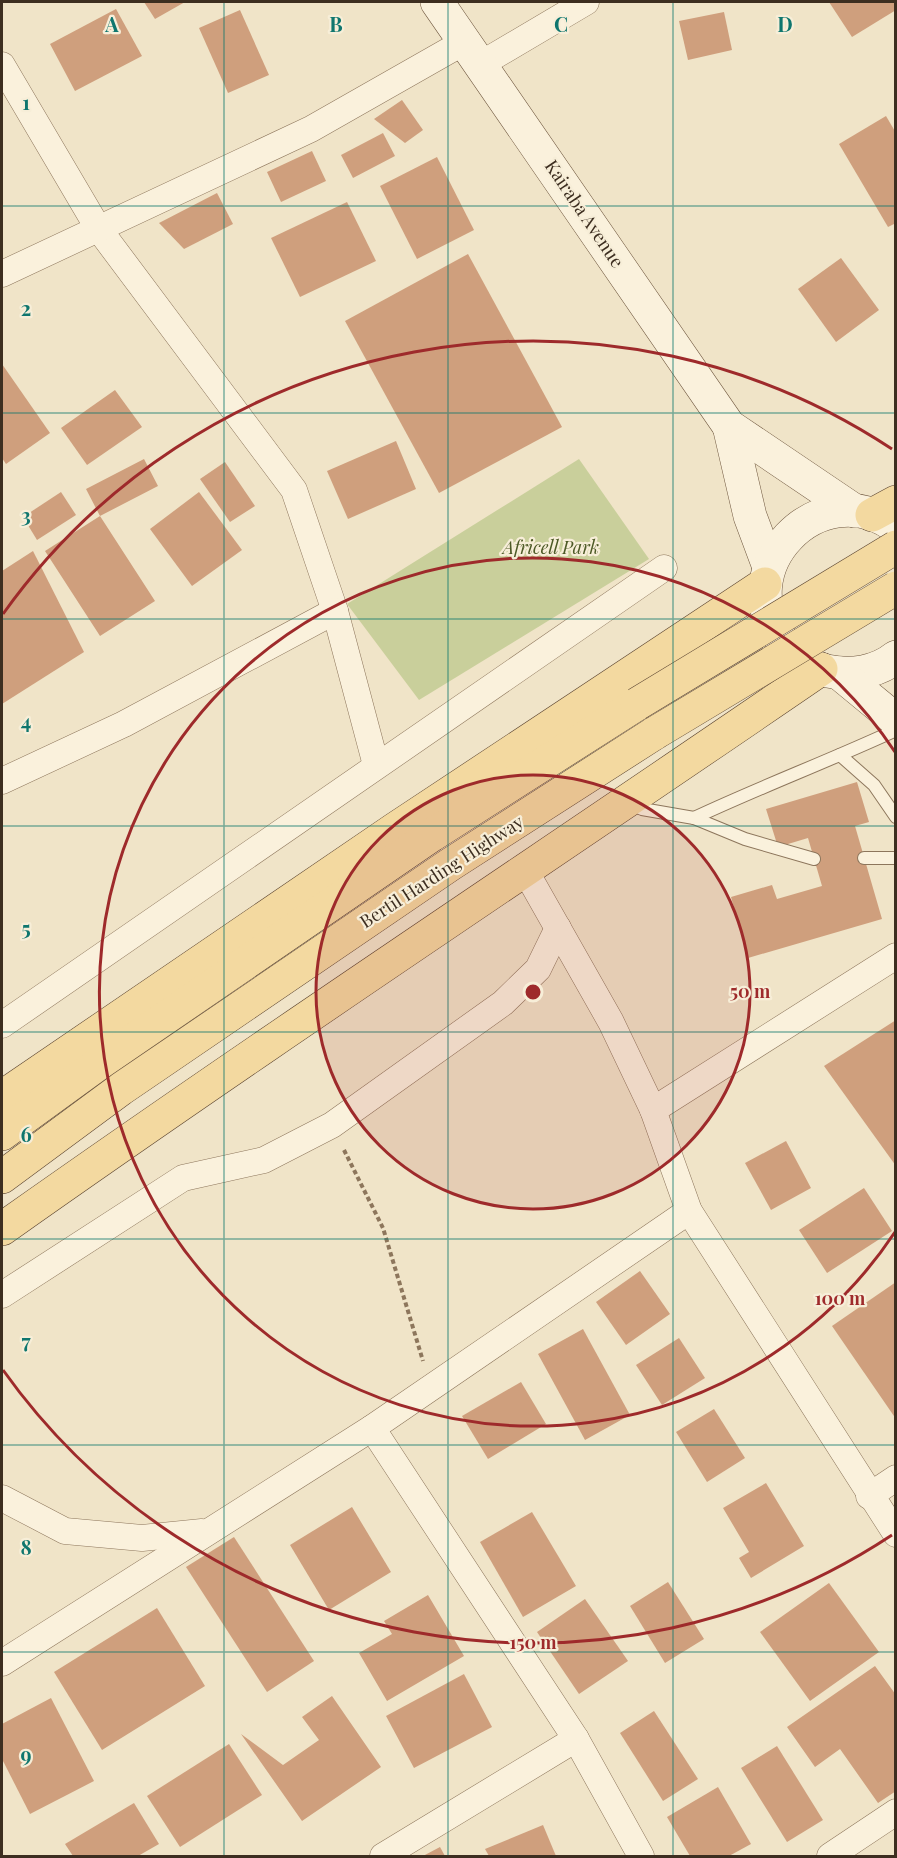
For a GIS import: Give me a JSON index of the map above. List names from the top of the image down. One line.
{"streets":{"main road":["Bertil Harding Highway"],"street":["Kairaba Avenue"]},"parks":["Africell Park"],"grid":{"columns":["A","B","C","D"],"rows":["1","2","3","4","5","6","7","8","9"]},"rings":["50 m","100 m","150 m"]}
